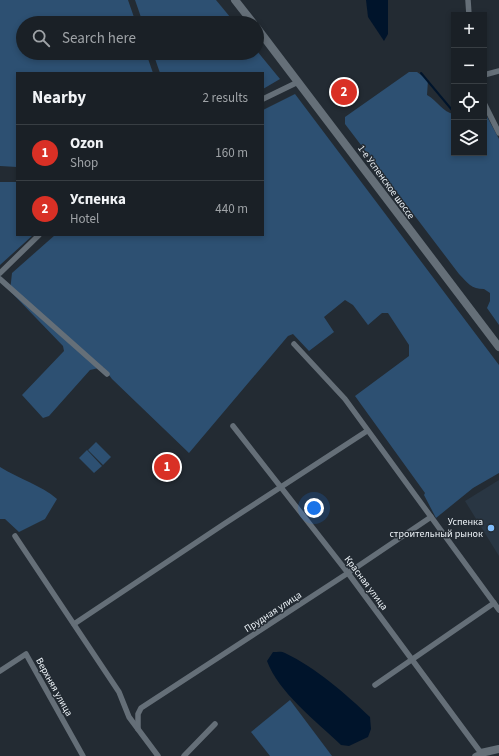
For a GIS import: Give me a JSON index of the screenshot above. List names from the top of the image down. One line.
{"streets":{"main road":["1-е Успенское шоссе"],"street":["Красная улица","Прудная улица","Верхняя улица"]},"crossings":[["Красная улица","Прудная улица"]],"places":["Успенка строительный рынок"],"page":{"map_buttons":["+","−"],"search":"Search here","heading":["Nearby","2 results"],"pins":["2","1"],"list":[{"mark":"1","name":"Ozon","note":"Shop","value":"160 m"},{"mark":"2","name":"Успенка","note":"Hotel","value":"440 m"}]}}
